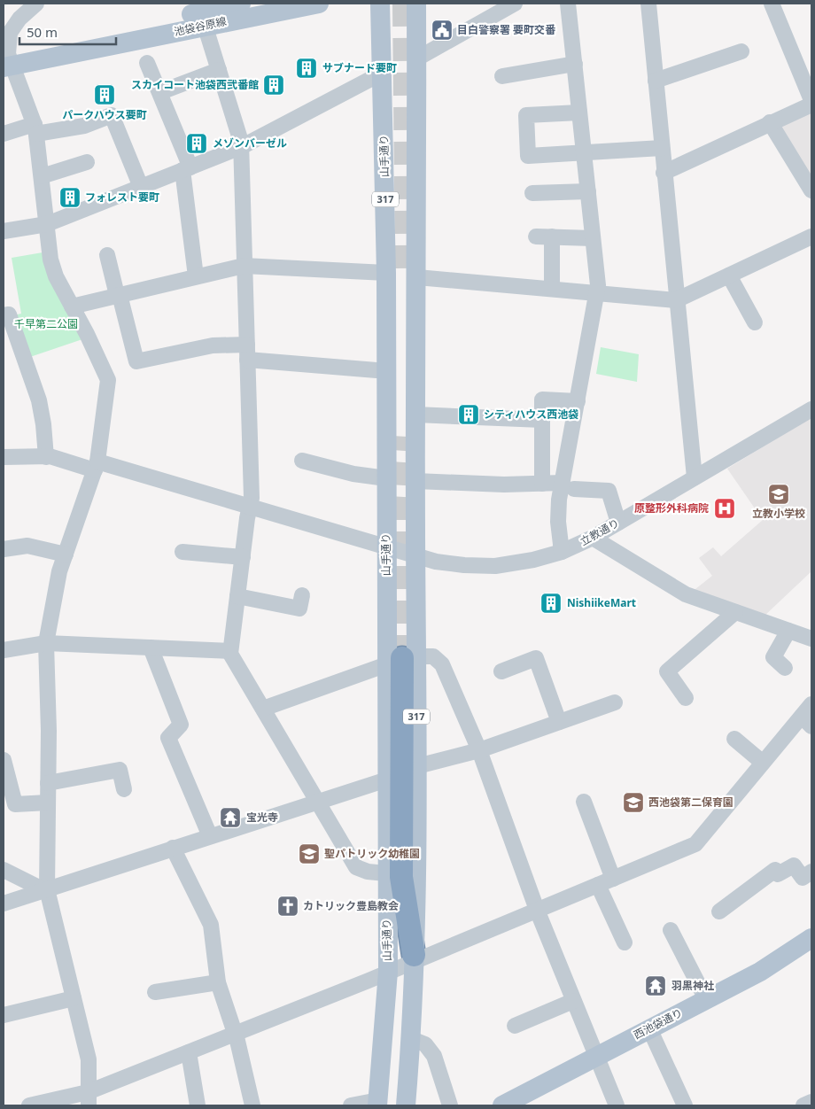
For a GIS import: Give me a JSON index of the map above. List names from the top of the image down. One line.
{"streets":{"main road":["池袋谷原線","山手通り","317","西池袋通り"],"street":["立教通り"]},"crossings":[["山手通り","立教通り"]],"parks":["千早第二公園"],"places":{"public building":["目白警察署 要町交番"],"building":["サブナード要町","スカイコート池袋西弐番館","パークハウス要町","メゾンバーゼル","フォレスト要町","シティハウス西池袋","NishiikeMart"],"school or university":["立教小学校","西池袋第二保育園","聖パトリック幼稚園"],"hospital":["原整形外科病院"],"temple":["宝光寺","羽黒神社"],"church":["カトリック豊島教会"]},"scale_bar":"50 m"}
